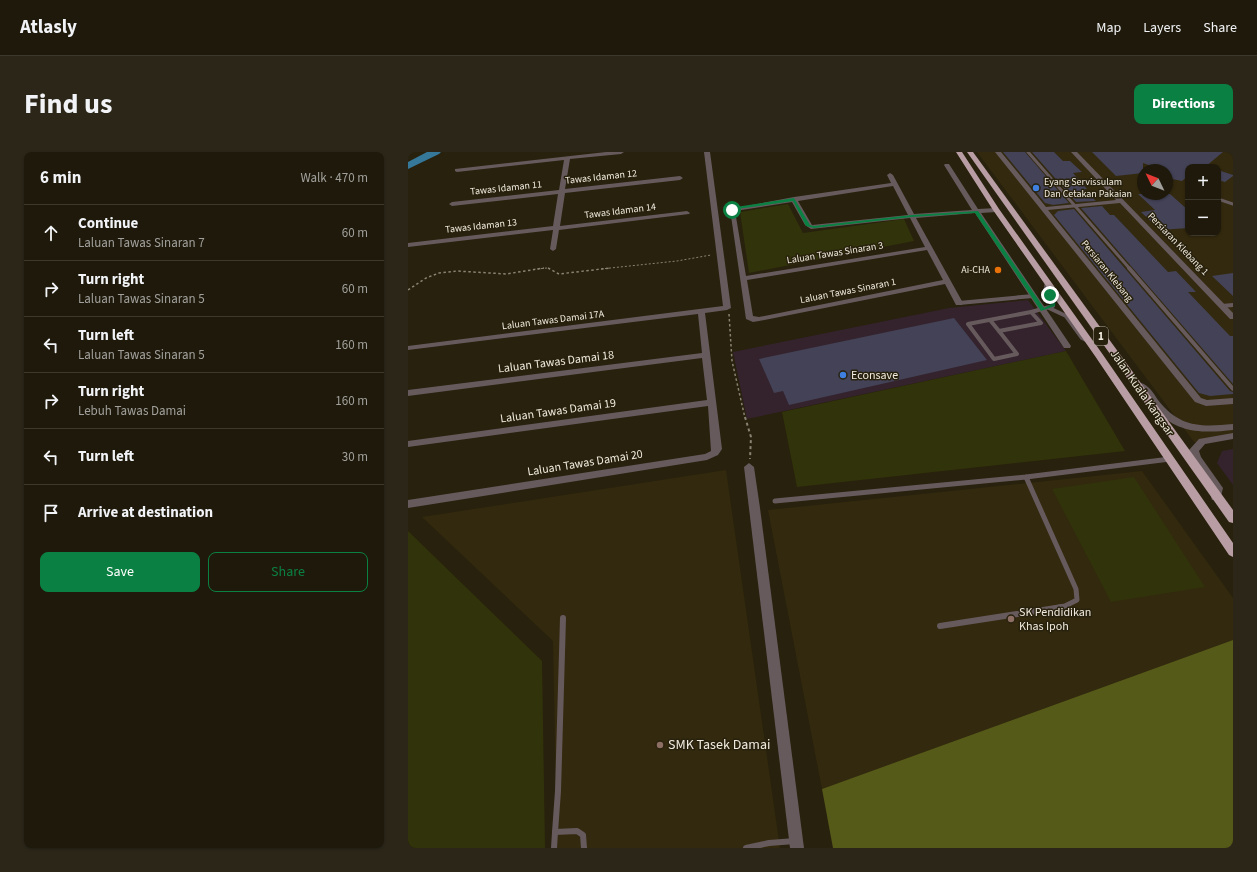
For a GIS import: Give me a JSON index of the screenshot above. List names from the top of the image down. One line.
{"streets":{"highway":["1","Jalan Kuala Kangsar"],"street":["Tawas Idaman 12","Tawas Idaman 11","Tawas Idaman 14","Tawas Idaman 13","Persiaran Klebang 1","Laluan Tawas Sinaran 3","Persiaran Klebang","Laluan Tawas Sinaran 1","Laluan Tawas Damai 17A","Laluan Tawas Damai 18","Laluan Tawas Damai 19","Laluan Tawas Damai 20"]},"crossings":[["Tawas Idaman 12","Tawas Idaman 11"],["Tawas Idaman 12","Tawas Idaman 14"],["Tawas Idaman 12","Tawas Idaman 13"],["Tawas Idaman 14","Tawas Idaman 13"],["Laluan Tawas Sinaran 3","Laluan Tawas Sinaran 1"],["Laluan Tawas Damai 19","Laluan Tawas Damai 20"]],"places":["Eyang Servissulam Dan Cetakan Pakaian","Ai-CHA","Econsave","SK Pendidikan Khas Ipoh","SMK Tasek Damai"],"north":"top left","page":{"header":"Atlasly","nav":["Map","Layers","Share"],"title":"Find us","buttons":["Directions",["Save","Share"]],"heading":["6 min","Walk · 470 m"],"map_buttons":["+","−"],"list":[["Continue","Laluan Tawas Sinaran 7","60 m"],["Turn right","Laluan Tawas Sinaran 5","60 m"],["Turn left","Laluan Tawas Sinaran 5","160 m"],["Turn right","Lebuh Tawas Damai","160 m"],["Turn left","30 m"],"Arrive at destination"]}}
